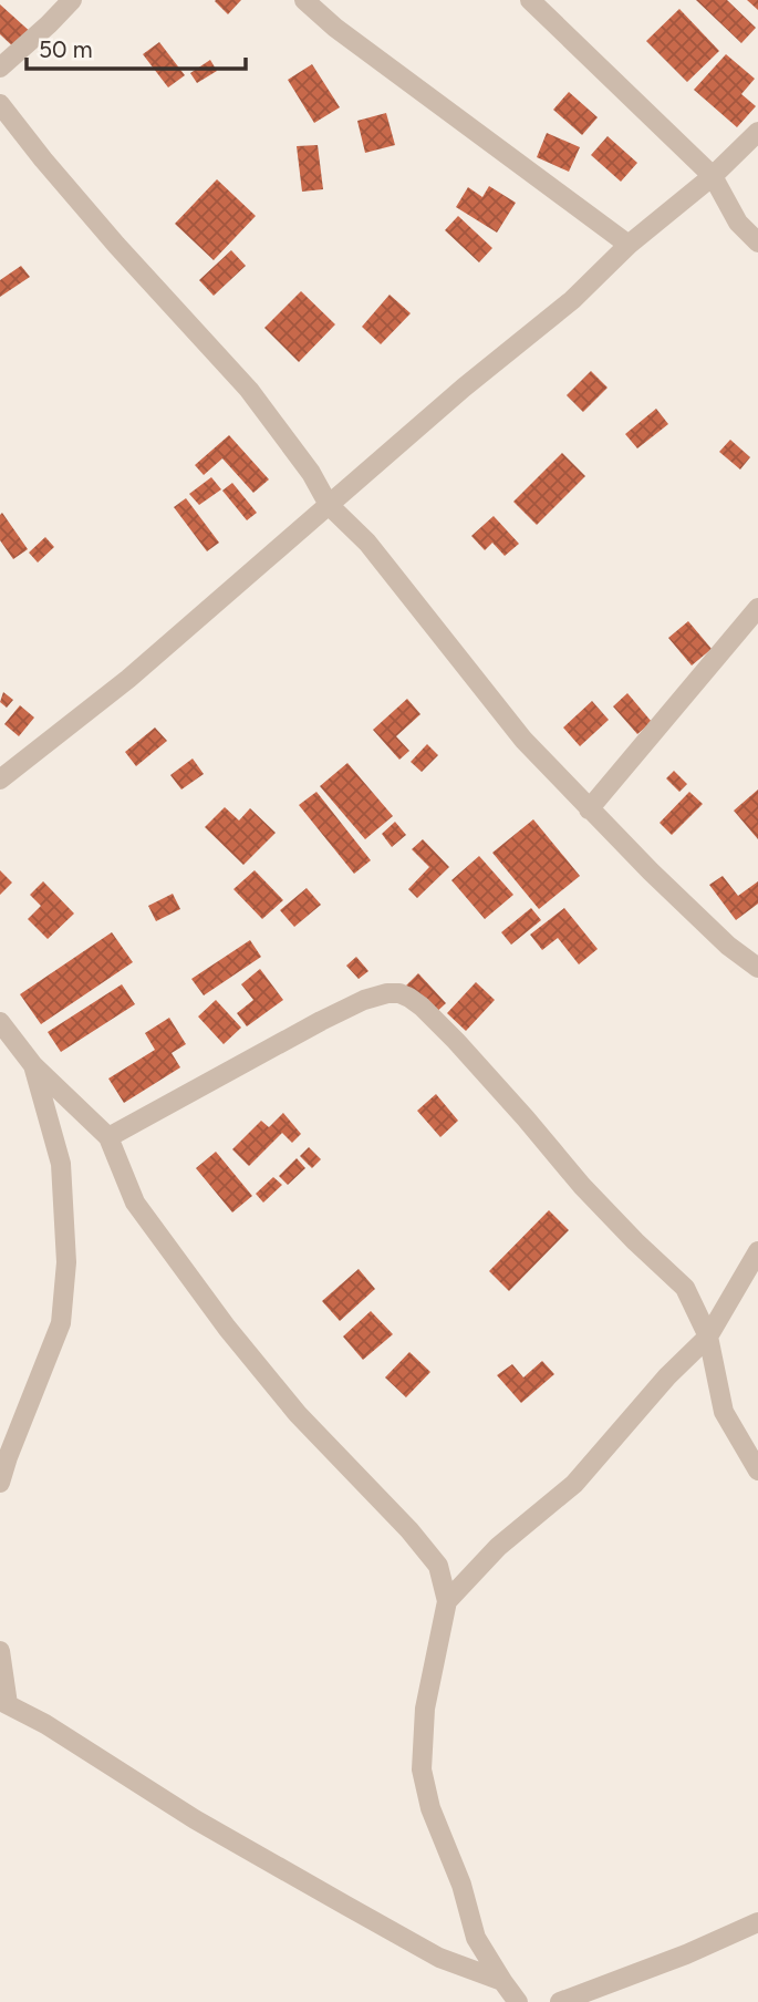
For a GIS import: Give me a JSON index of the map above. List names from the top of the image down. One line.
{"scale_bar":"50 m"}
